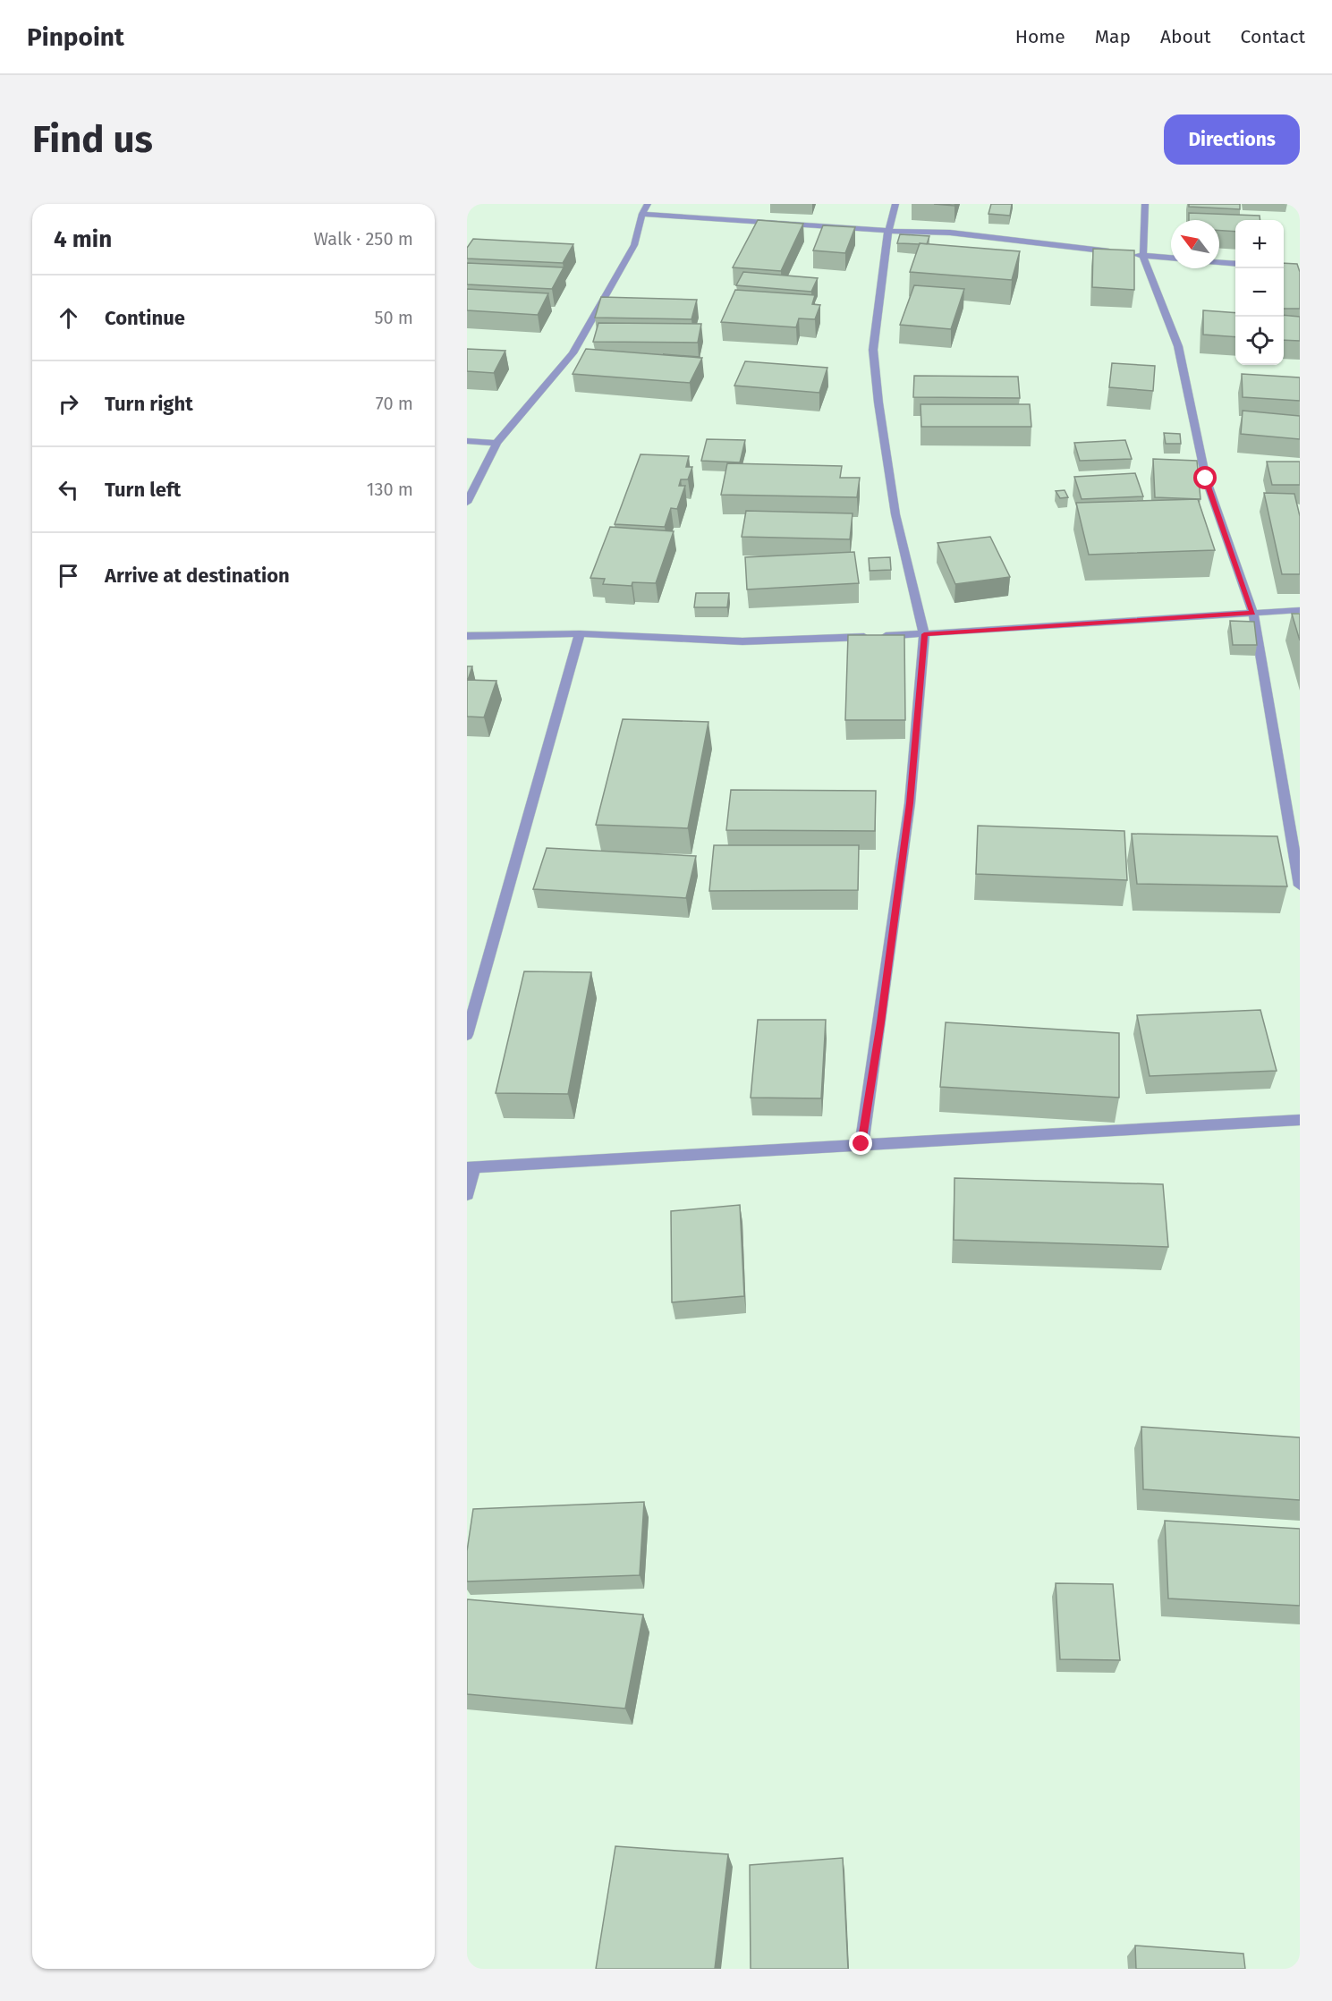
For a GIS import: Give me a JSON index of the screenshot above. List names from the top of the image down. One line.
{"north":"top left","page":{"header":"Pinpoint","nav":["Home","Map","About","Contact"],"buttons":"Directions","title":"Find us","heading":["4 min","Walk · 250 m"],"map_buttons":["+","−"],"list":[["Continue","50 m"],["Turn right","70 m"],["Turn left","130 m"],"Arrive at destination"]}}
